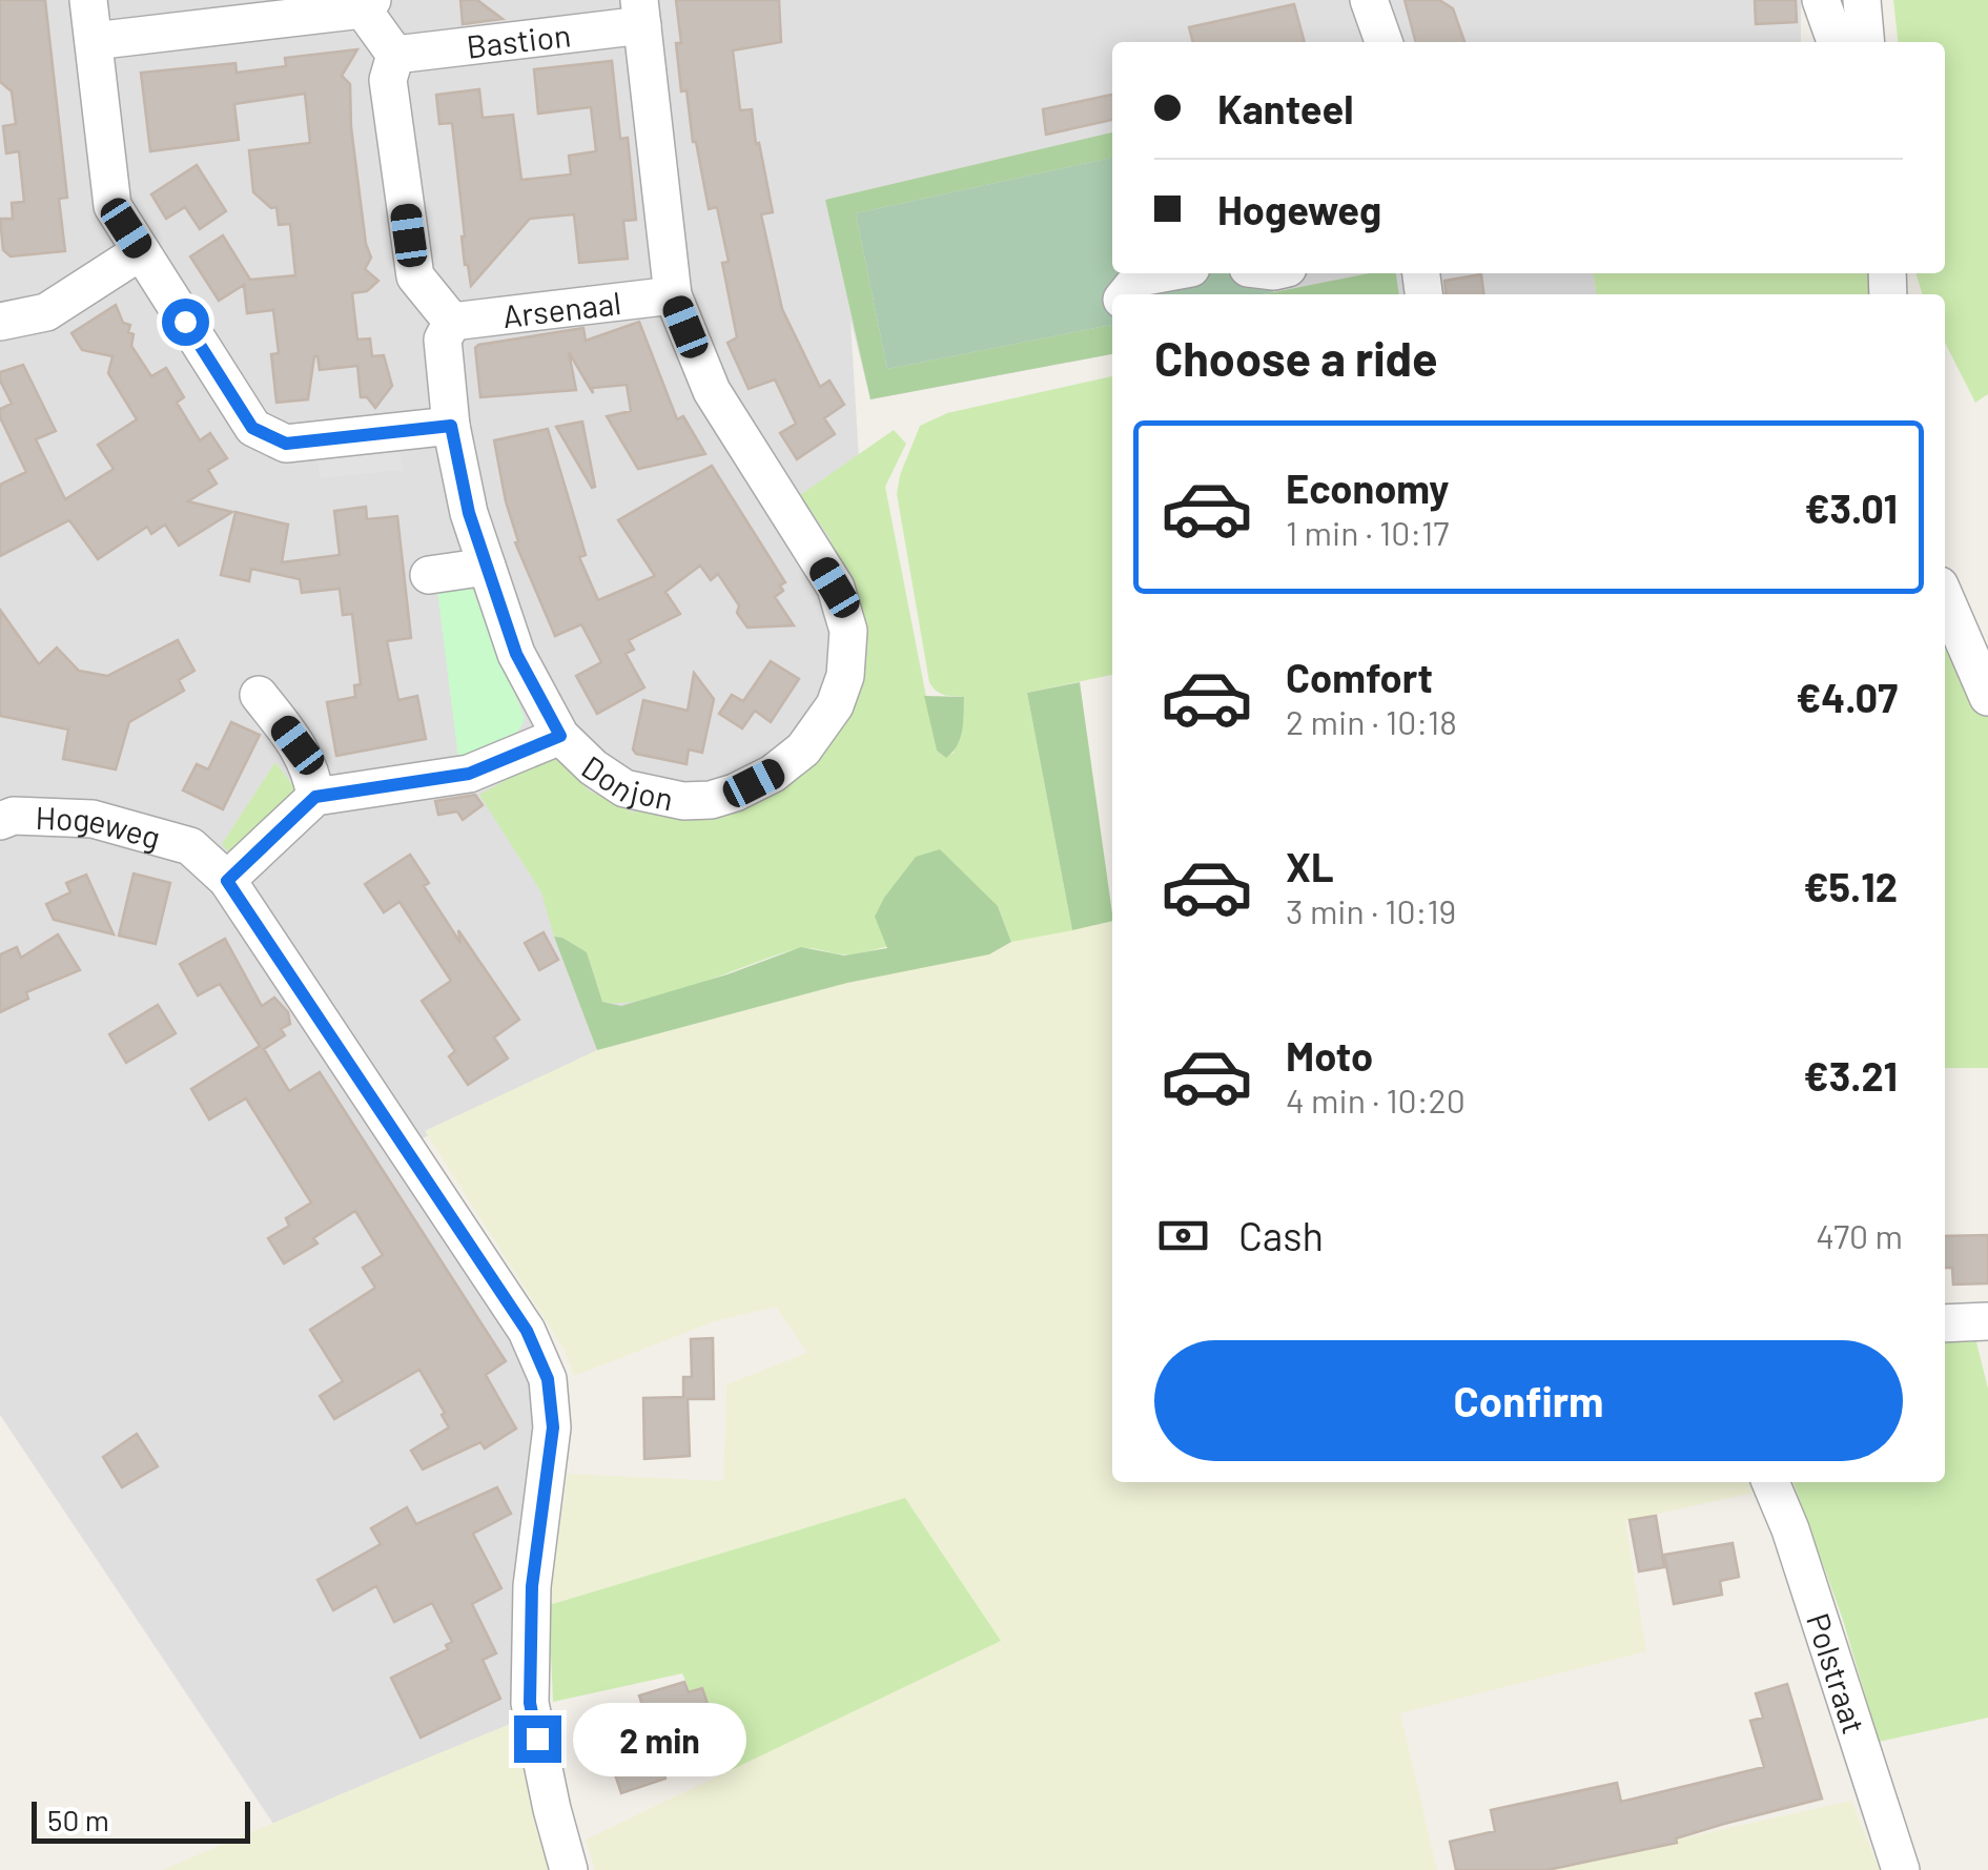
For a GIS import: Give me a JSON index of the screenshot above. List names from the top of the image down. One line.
{"streets":{"street":["Bastion","Arsenaal","Donjon","Hogeweg","Polstraat"]},"crossings":[["Bastion","Donjon"],["Arsenaal","Donjon"]],"scale_bar":"50 m","page":{"banner":["Kanteel","Hogeweg"],"heading":"Choose a ride","list":[{"name":"Economy","note":"1 min · 10:17","value":"€3.01"},{"name":"Comfort","note":"2 min · 10:18","value":"€4.07"},{"name":"XL","note":"3 min · 10:19","value":"€5.12"},{"name":"Moto","note":"4 min · 10:20","value":"€3.21"}],"pay":["Cash","470 m"],"buttons":"Confirm","bubble":"2 min","scale":"50 m"}}
